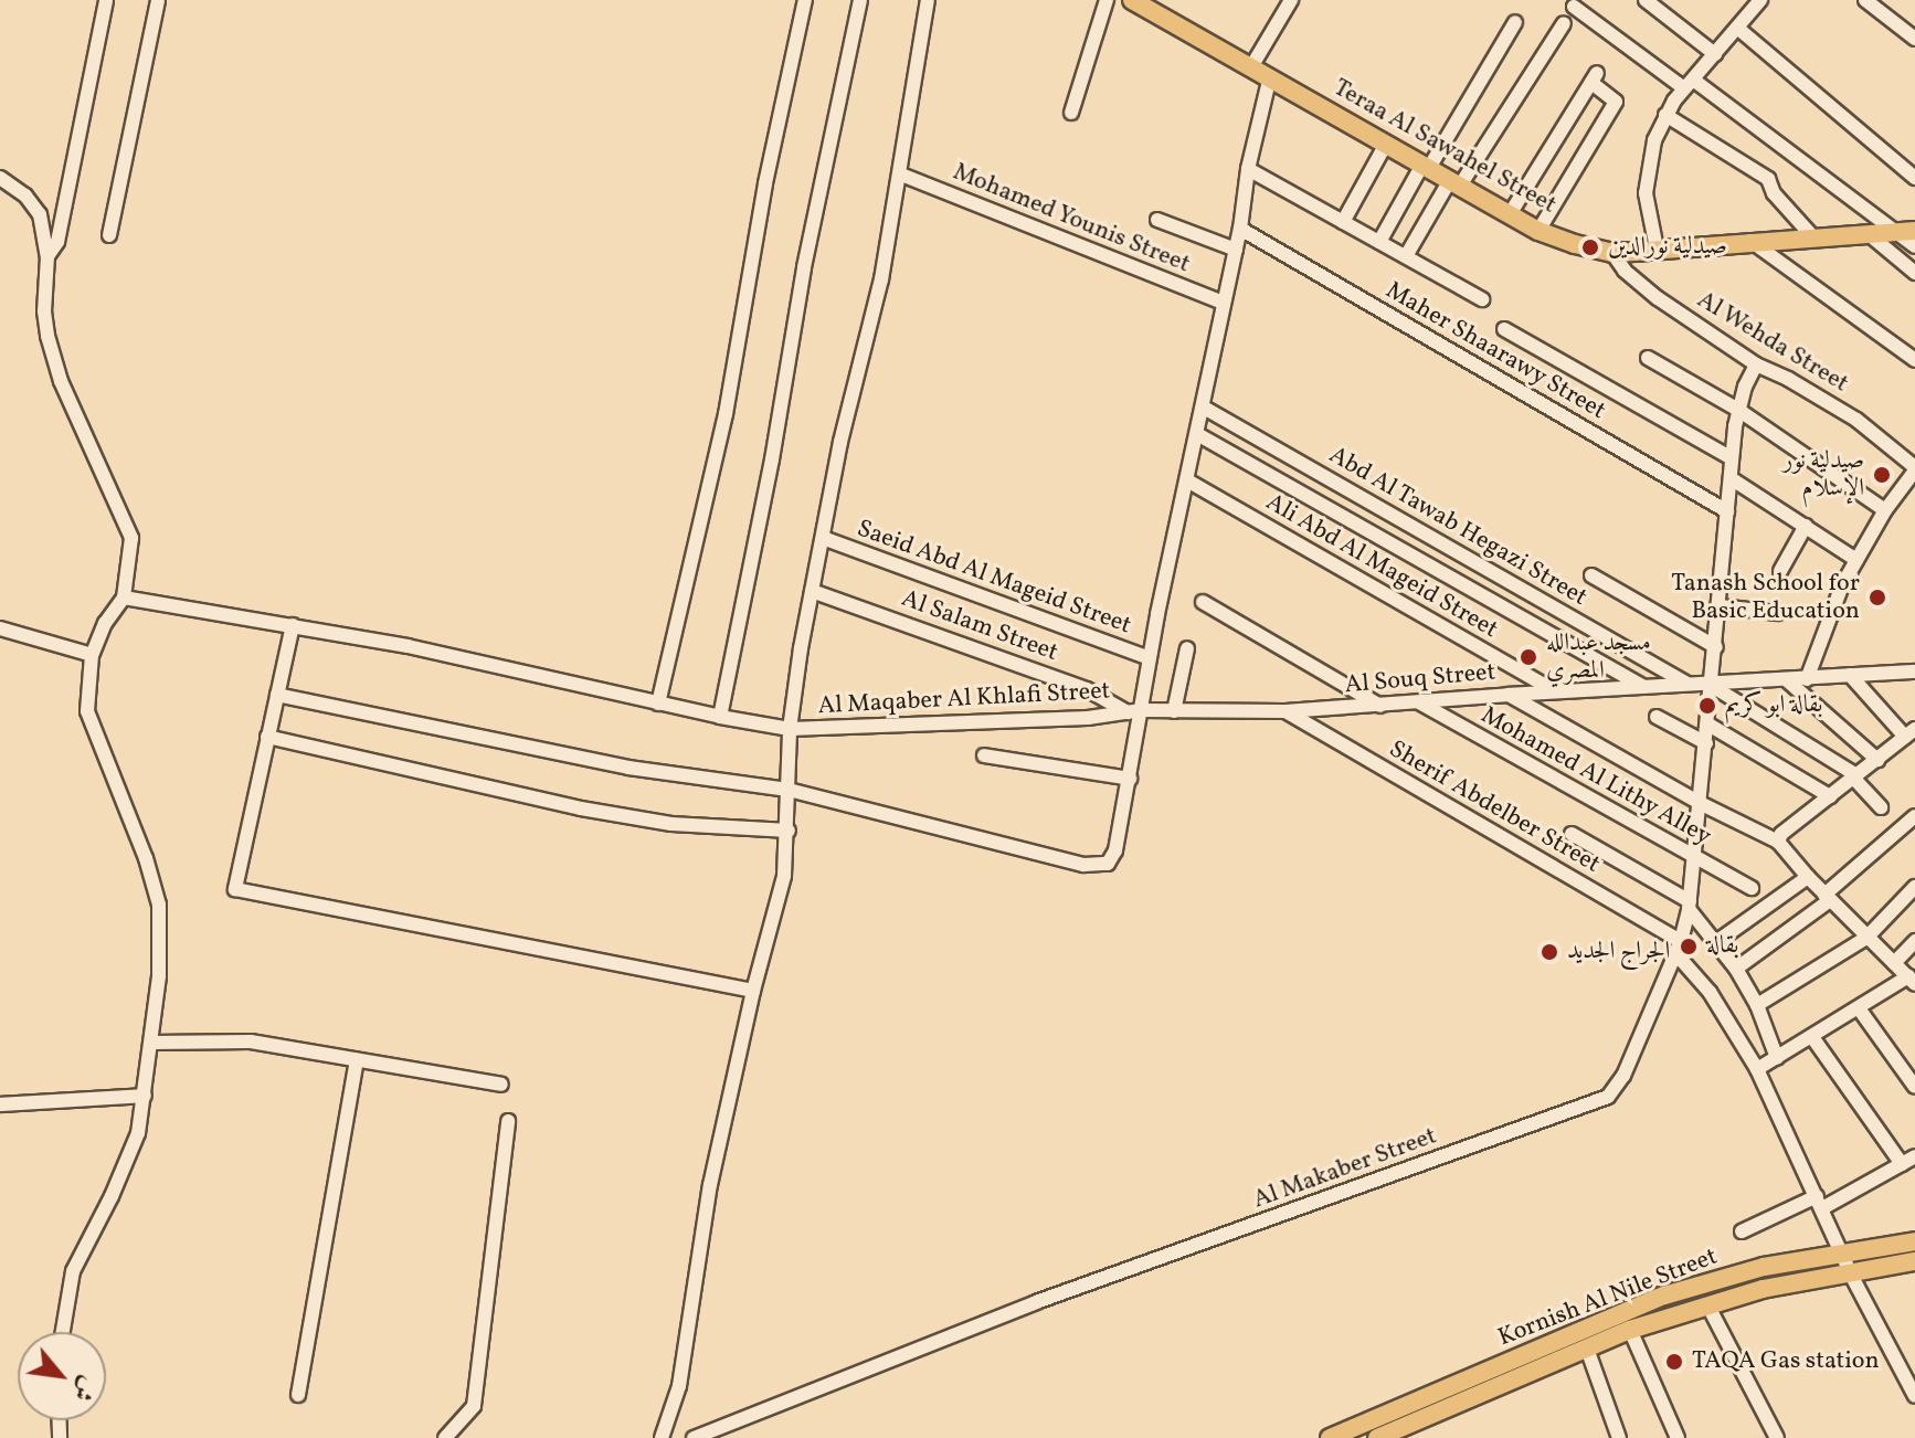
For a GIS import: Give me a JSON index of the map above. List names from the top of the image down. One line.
{"streets":{"main road":["Teraa Al Sawahel Street","Kornish Al Nile Street"],"street":["Mohamed Younis Street","Al Wehda Street","Maher Shaarawy Street","Abd Al Tawab Hegazi Street","Ali Abd Al Mageid Street","Saeid Abd Al Mageid Street","Al Salam Street","Al Souq Street","Al Maqaber Al Khlafi Street","Mohamed Al Lithy Alley","Sherif Abdelber Street","Al Makaber Street"]},"crossings":[["Teraa Al Sawahel Street","Al Wehda Street"],["Al Wehda Street","Al Makaber Street"],["Maher Shaarawy Street","Al Makaber Street"],["Abd Al Tawab Hegazi Street","Al Souq Street"],["Ali Abd Al Mageid Street","Al Souq Street"],["Al Salam Street","Al Souq Street"],["Al Salam Street","Al Maqaber Al Khlafi Street"],["Al Souq Street","Al Maqaber Al Khlafi Street"],["Al Souq Street","Mohamed Al Lithy Alley"],["Al Souq Street","Sherif Abdelber Street"],["Al Souq Street","Al Makaber Street"],["Mohamed Al Lithy Alley","Al Makaber Street"],["Sherif Abdelber Street","Al Makaber Street"],["Sherif Abdelber Street","Kornish Al Nile Street"]],"places":["صيدلية نورالدين","صيدلية نور الإسلام","Tanash School for Basic Education","مسجد عبدالله المصري","بقالة ابو كريم","بقالة","الجراج الجديد","TAQA Gas station"],"north":"bottom right"}
